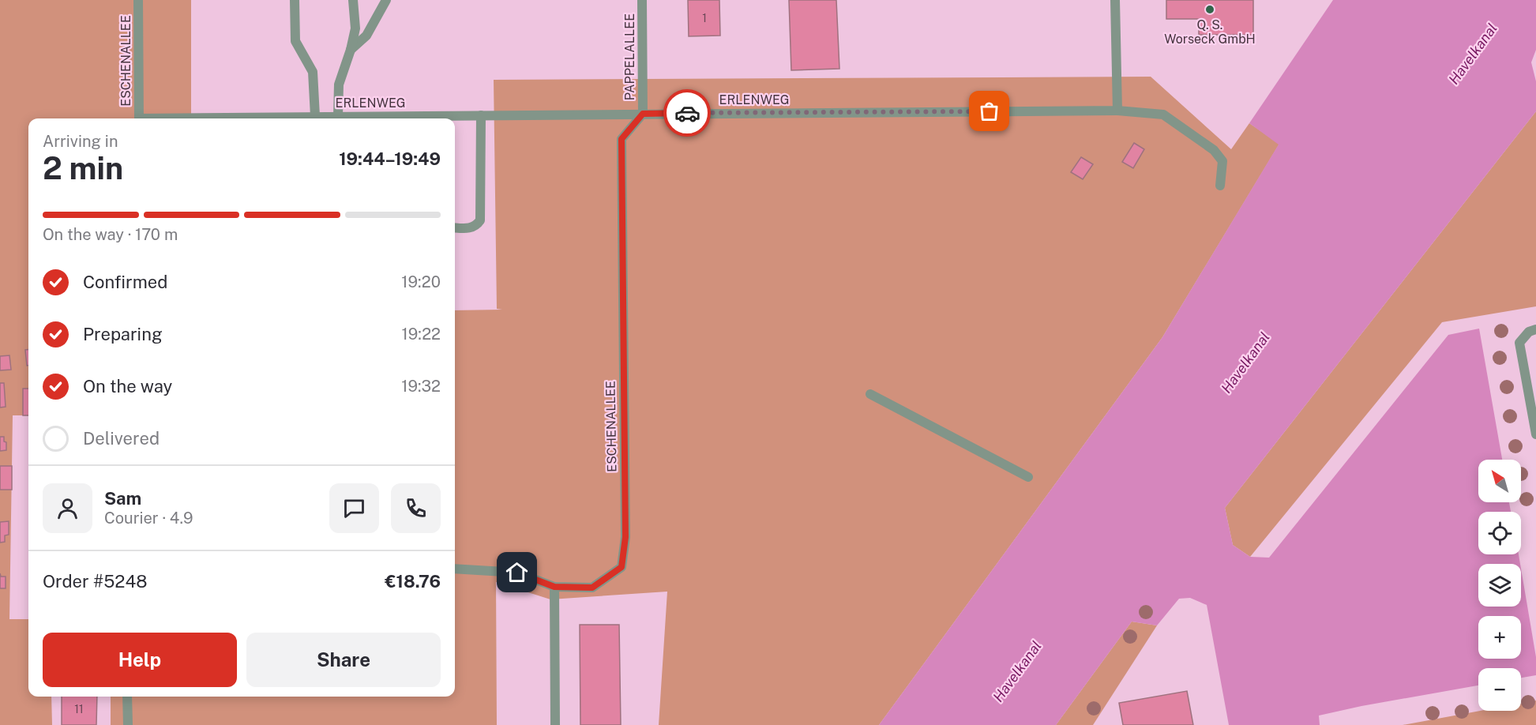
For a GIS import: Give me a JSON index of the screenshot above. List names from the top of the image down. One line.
{"streets":{"street":["PAPPELALLEE","ESCHENALLEE","ERLENWEG"]},"crossings":[["PAPPELALLEE","ESCHENALLEE"],["PAPPELALLEE","ERLENWEG"],["ESCHENALLEE","ERLENWEG"]],"water":["Havelkanal"],"places":["Q. S. Worseck GmbH"],"house_numbers":["1","11"],"north":"top left","page":{"heading":["2 min","Arriving in","19:44–19:49"],"panel":["Sam","Courier · 4.9","Order #5248","€18.76"],"bar":"On the way · 170 m","list":[["Confirmed","19:20"],["Preparing","19:22"],["On the way","19:32"],"Delivered"],"map_buttons":["+","−"],"buttons":["Help","Share"]}}
